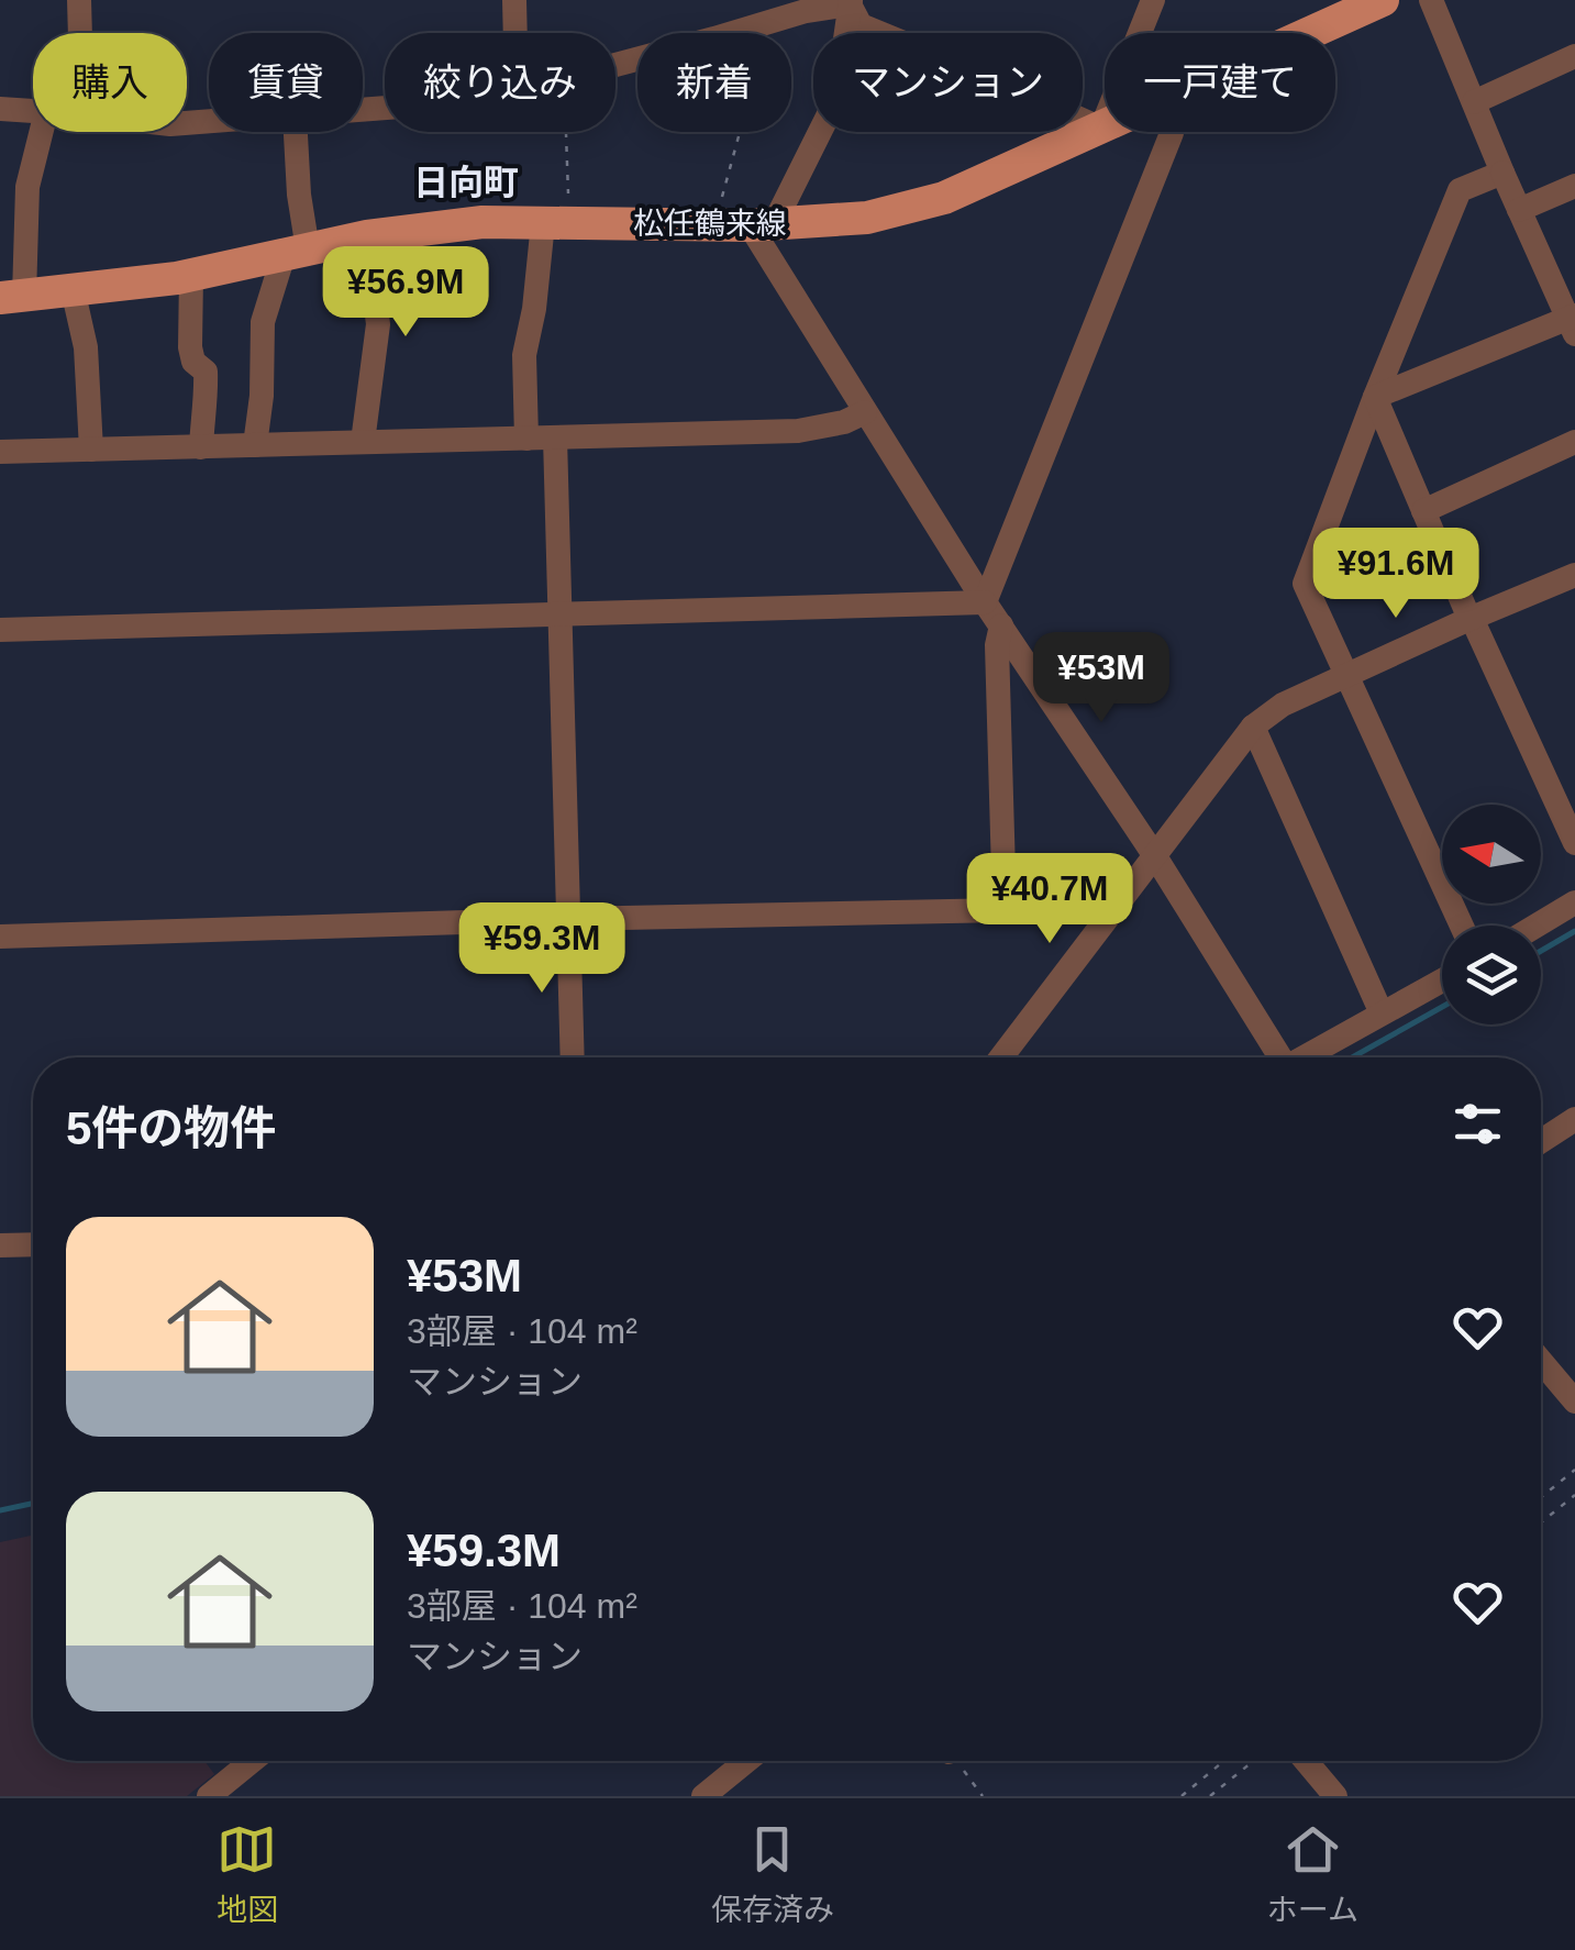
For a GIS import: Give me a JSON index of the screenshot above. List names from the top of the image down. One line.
{"streets":{"main road":["松任鶴来線"]},"districts":["日向町"],"north":"left","page":{"chip":["購入","賃貸","絞り込み","新着","マンション","一戸建て"],"price":["¥56.9M","¥91.6M","¥53M","¥40.7M","¥59.3M"],"heading":"5件の物件","list":[{"name":"¥53M","note":"3部屋 · 104 m² · マンション"},{"name":"¥59.3M","note":"3部屋 · 104 m² · マンション"}],"tabs":["地図","保存済み","ホーム"]}}
